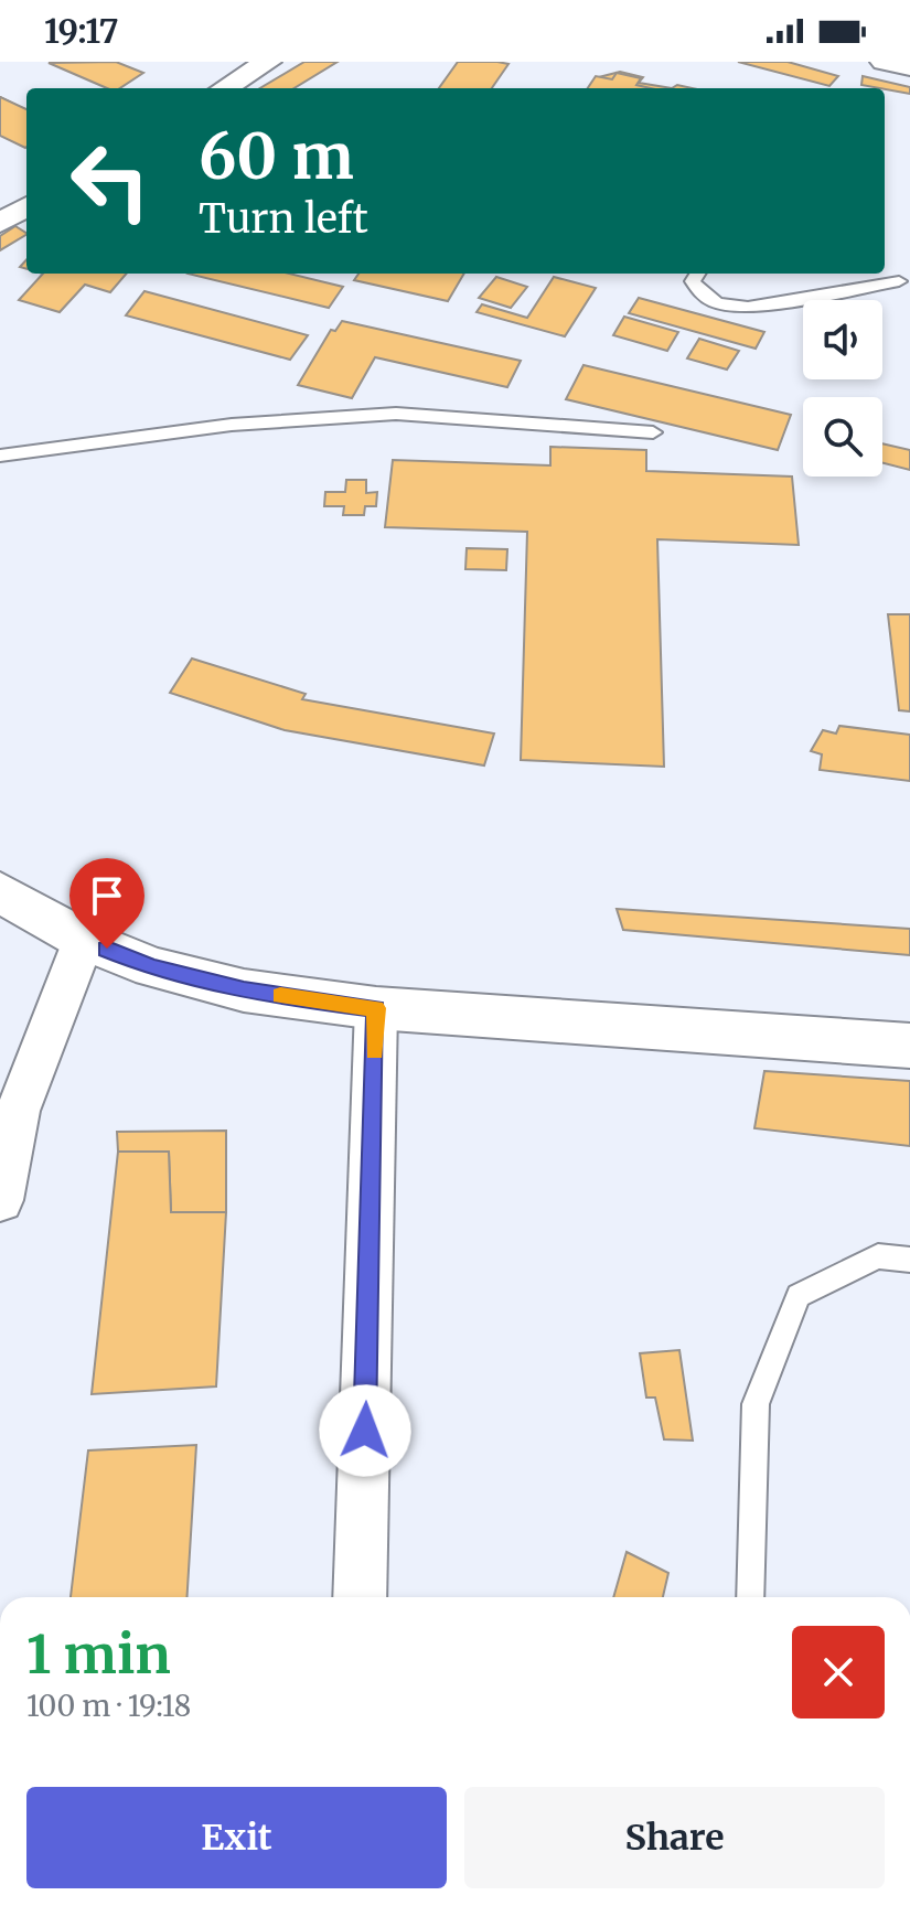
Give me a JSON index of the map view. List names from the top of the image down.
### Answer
{
  "page": {
    "status": "19:17",
    "turn": ["60 m", "Turn left"],
    "heading": ["1 min", "100 m · 19:18"],
    "buttons": ["Exit", "Share"]
  }
}
